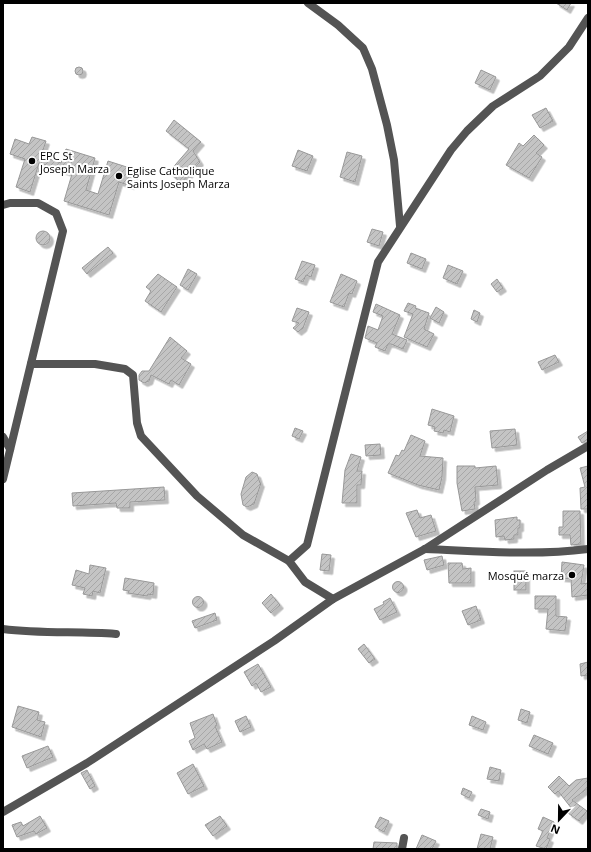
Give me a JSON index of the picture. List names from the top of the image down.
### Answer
{
  "places": ["EPC St Joseph Marza", "Eglise Catholique Saints Joseph Marza", "Mosqué marza"],
  "north": "bottom"
}
